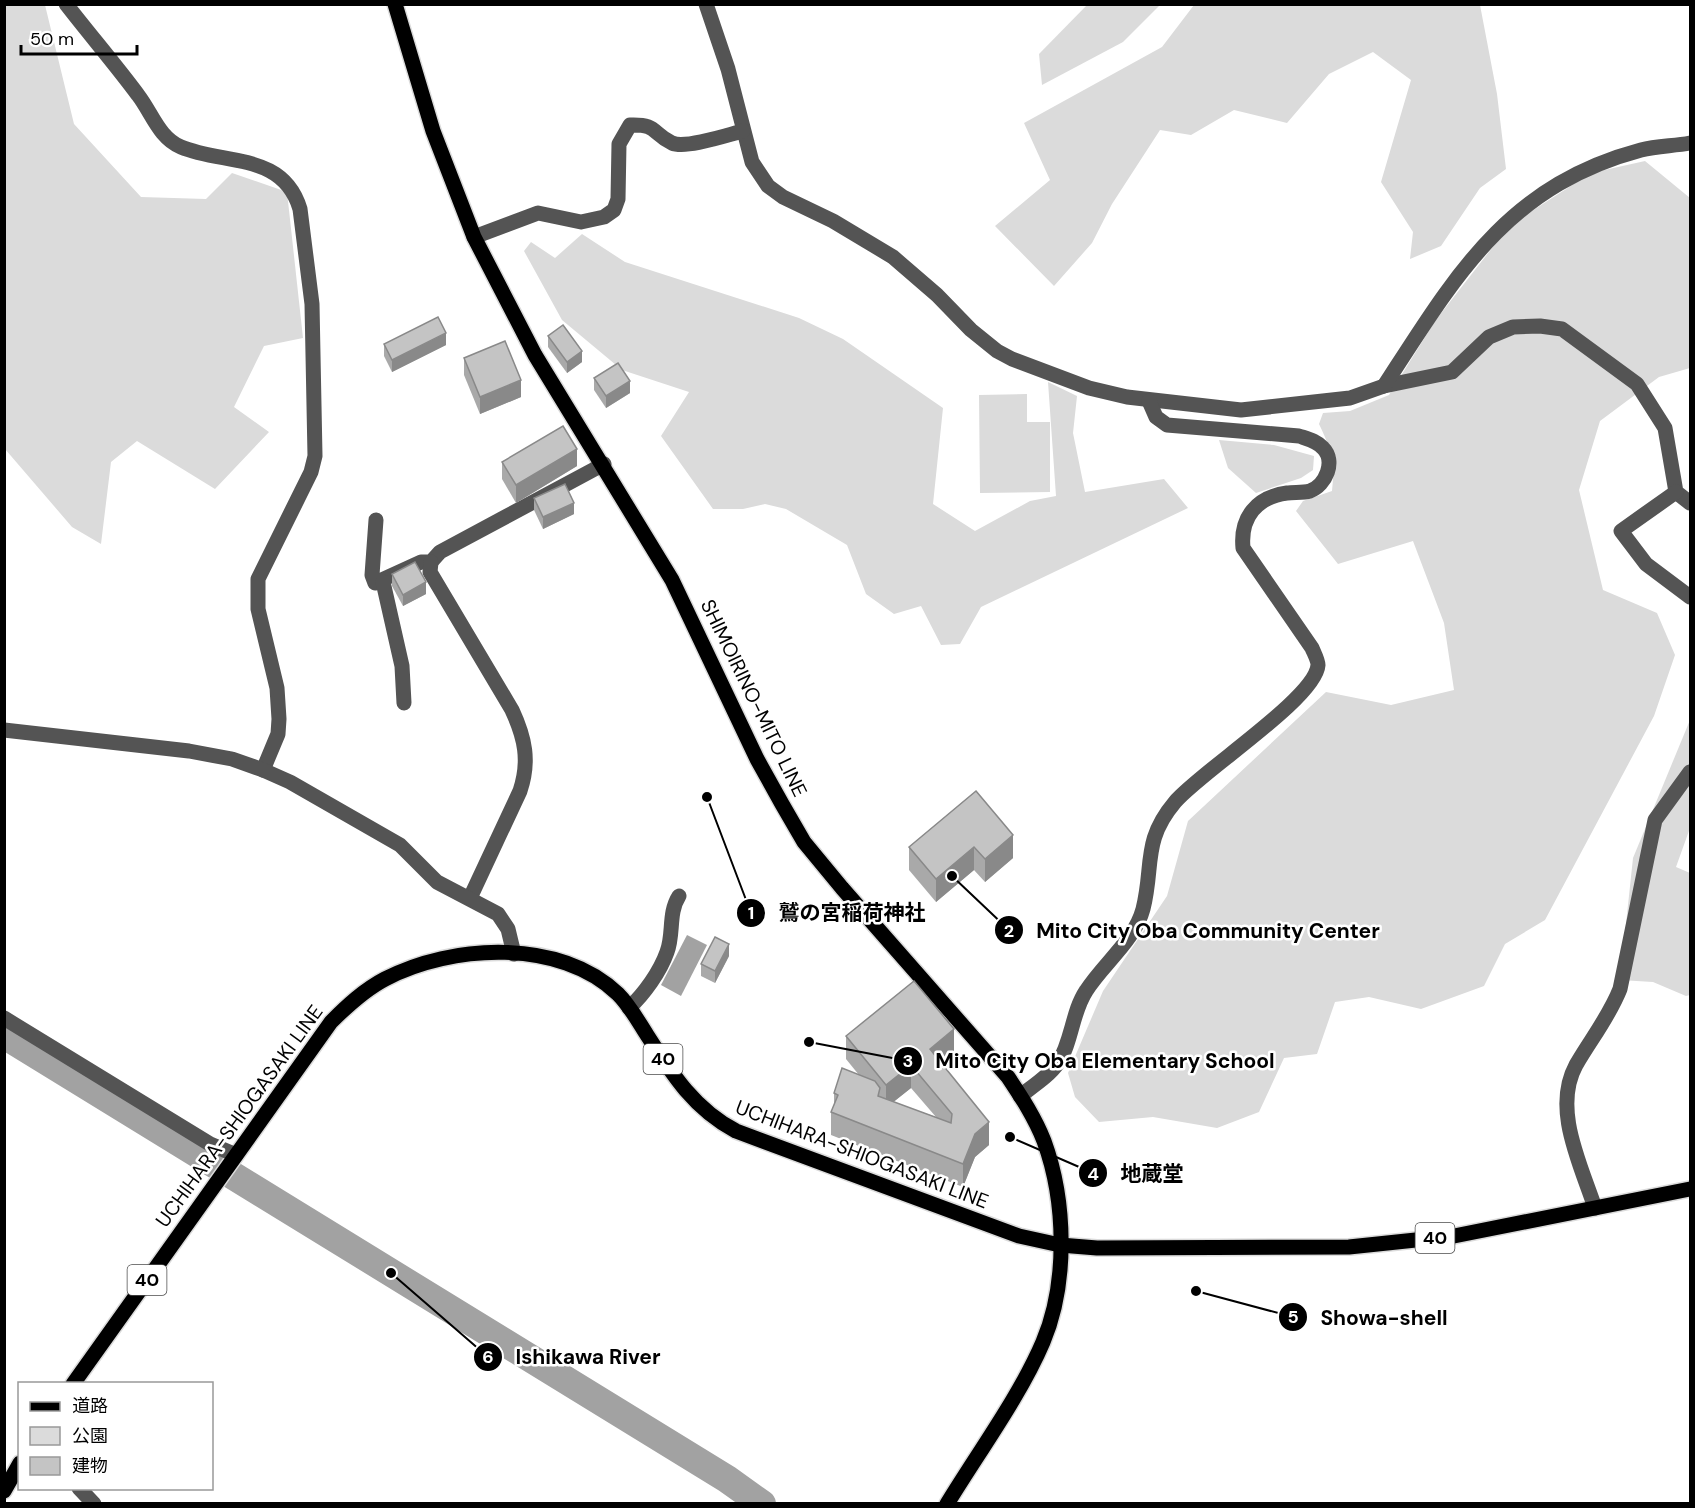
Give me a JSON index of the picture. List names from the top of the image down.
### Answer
{
  "streets": {
    "main road": ["SHIMOIRINO-MITO LINE", "40", "UCHIHARA-SHIOGASAKI LINE"]
  },
  "crossings": [
    ["SHIMOIRINO-MITO LINE", "UCHIHARA-SHIOGASAKI LINE"]
  ],
  "places": [
    "鷲の宮稲荷神社",
    "Mito City Oba Community Center",
    "Mito City Oba Elementary School",
    "地蔵堂",
    "Ishikawa River",
    "Showa-shell"
  ],
  "legend": ["道路", "公園", "建物"],
  "scale_bar": "50 m"
}
